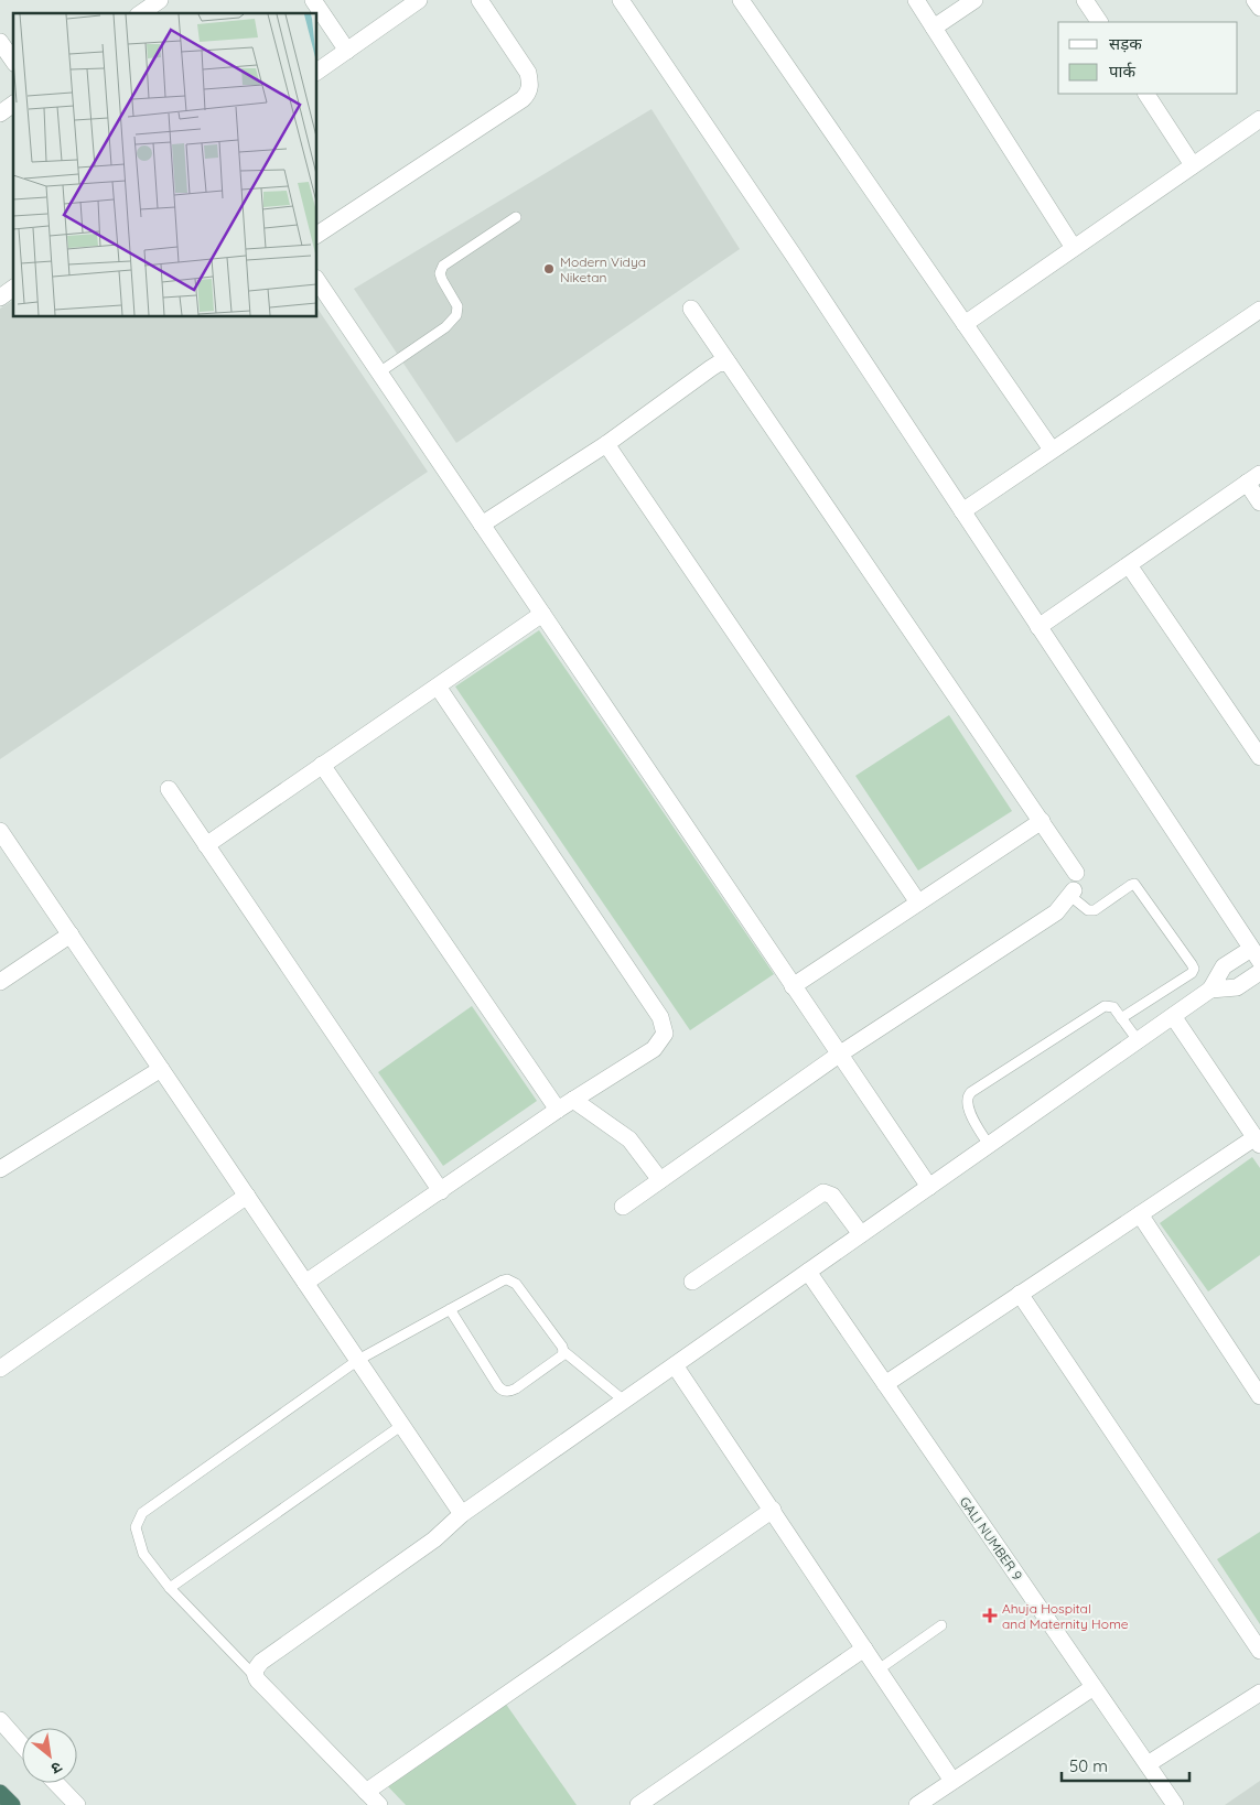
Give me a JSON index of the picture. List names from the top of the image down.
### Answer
{
  "streets": {
    "street": ["GALI NUMBER 9"]
  },
  "places": {
    "other": ["Modern Vidya Niketan"],
    "health": ["Ahuja Hospital and Maternity Home"]
  },
  "legend": ["सड़क", "पार्क"],
  "scale_bar": "50 m",
  "north": "bottom right"
}
